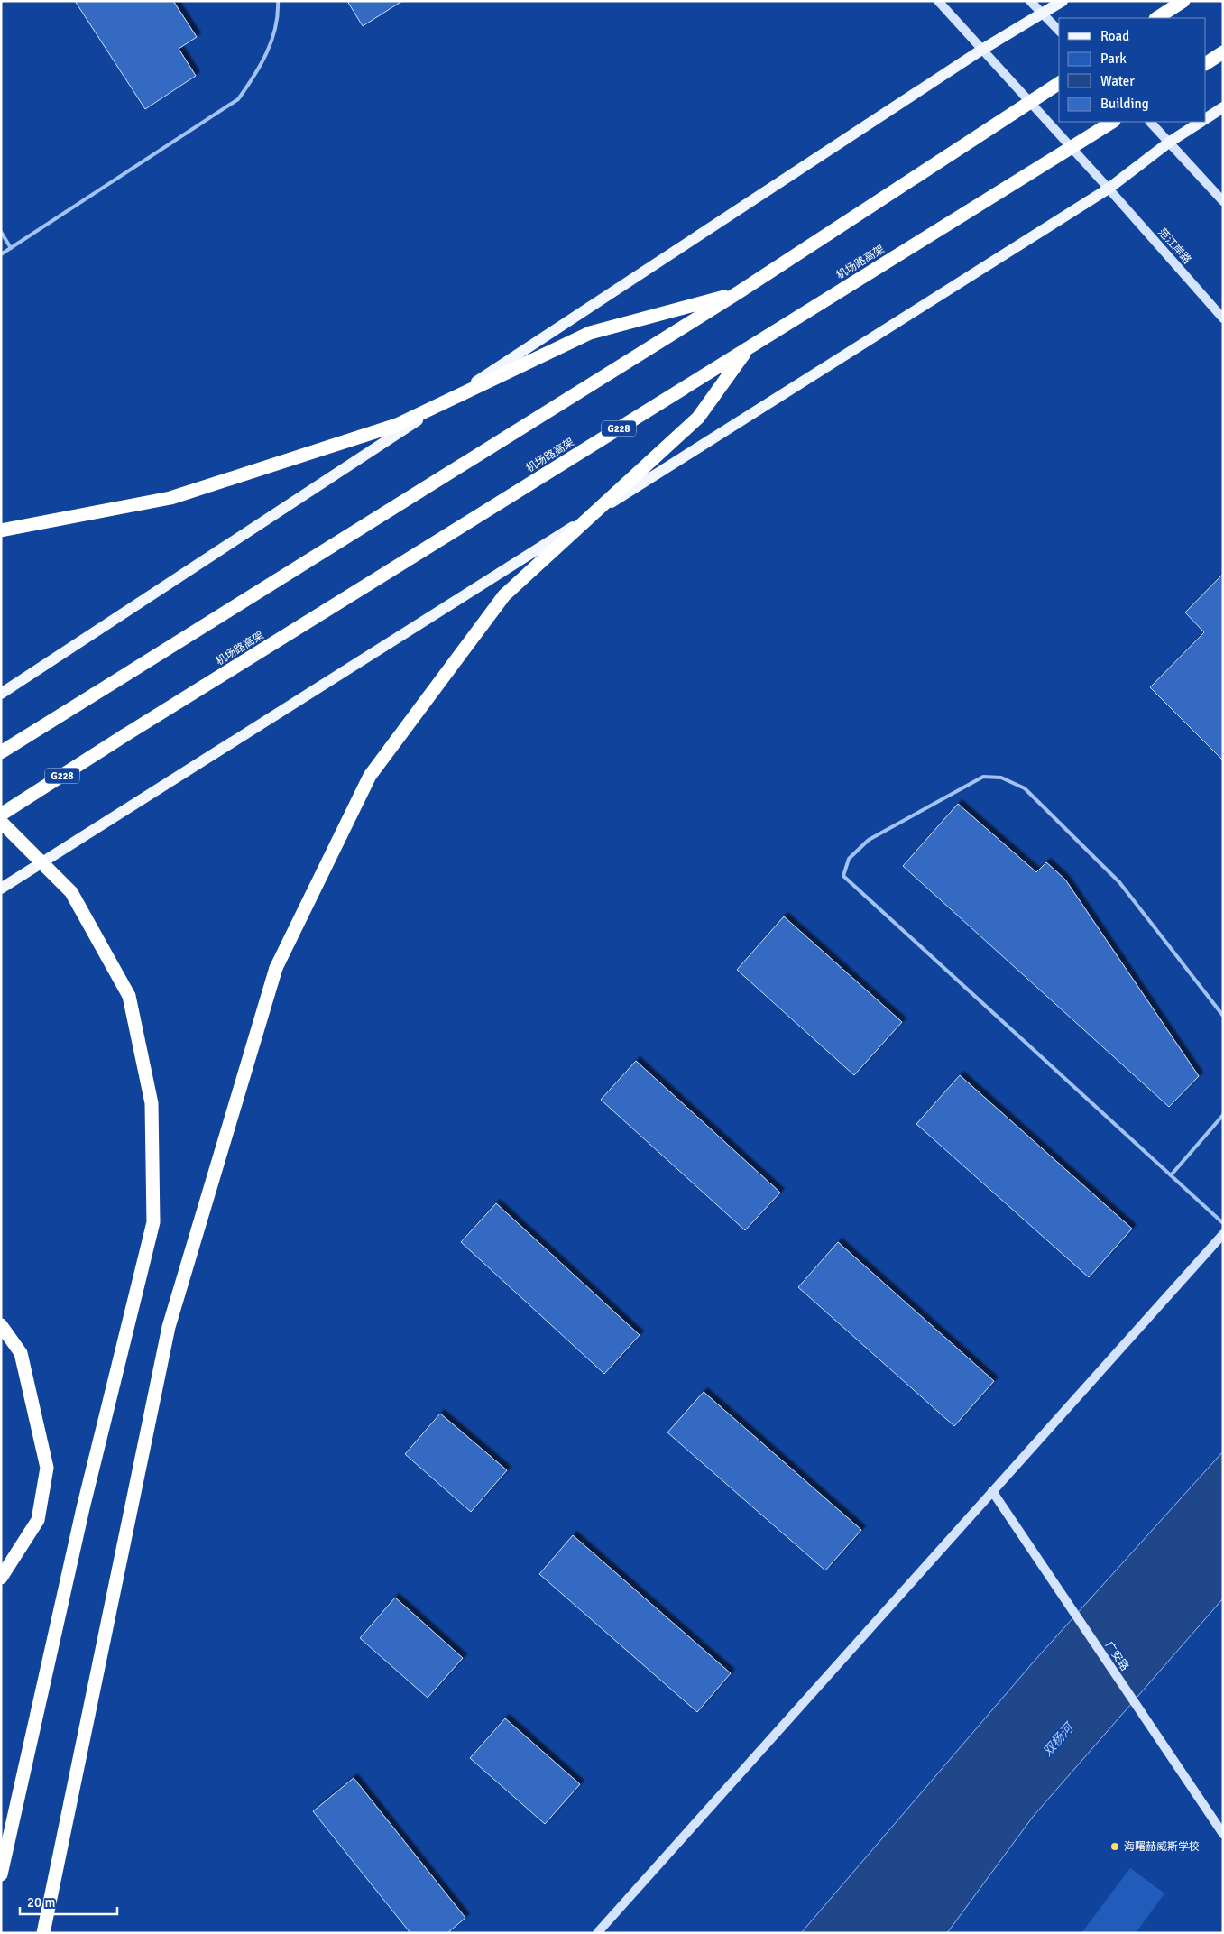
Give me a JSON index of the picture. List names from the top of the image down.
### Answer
{
  "streets": {
    "highway": ["机场路高架", "G228"],
    "street": ["范江岸路", "广安路"]
  },
  "water": ["双杨河"],
  "places": ["海曙赫威斯学校"],
  "legend": [
    "Road",
    "Park",
    "Water",
    "Building"
  ],
  "scale_bar": "20 m"
}
